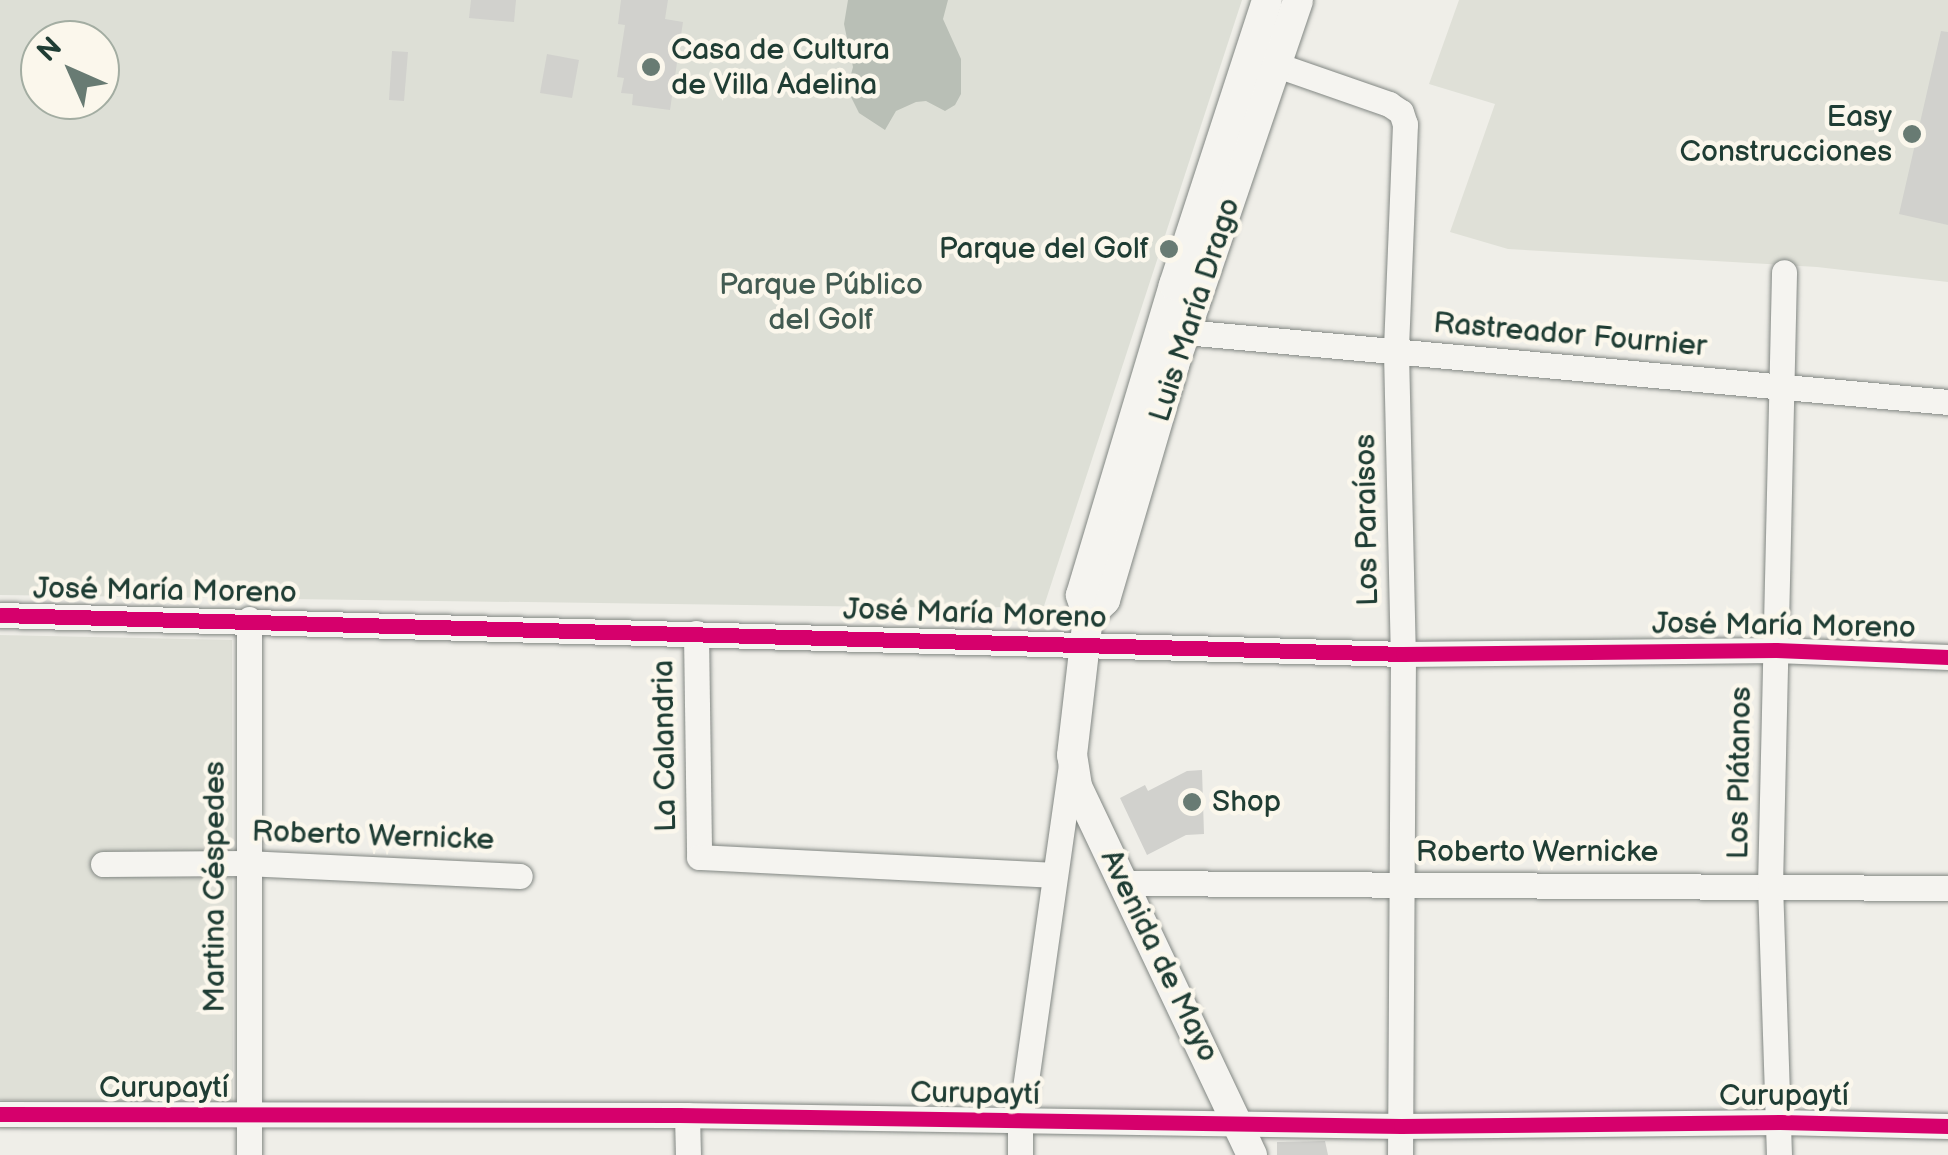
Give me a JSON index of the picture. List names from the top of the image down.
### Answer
{
  "streets": {
    "main road": ["Luis María Drago", "Avenida de Mayo"],
    "street": [
      "Rastreador Fournier",
      "Los Paraísos",
      "José María Moreno",
      "La Calandria",
      "Los Plátanos",
      "Roberto Wernicke",
      "Martina Céspedes",
      "Curupaytí"
    ]
  },
  "crossings": [
    ["Luis María Drago", "Rastreador Fournier"],
    ["Luis María Drago", "Los Paraísos"],
    ["Luis María Drago", "José María Moreno"],
    ["Luis María Drago", "La Calandria"],
    ["Luis María Drago", "Avenida de Mayo"],
    ["Luis María Drago", "Curupaytí"],
    ["Rastreador Fournier", "Los Paraísos"],
    ["Rastreador Fournier", "Los Plátanos"],
    ["Los Paraísos", "José María Moreno"],
    ["Los Paraísos", "Roberto Wernicke"],
    ["Los Paraísos", "Curupaytí"],
    ["José María Moreno", "La Calandria"],
    ["José María Moreno", "Los Plátanos"],
    ["José María Moreno", "Martina Céspedes"],
    ["Los Plátanos", "Roberto Wernicke"],
    ["Los Plátanos", "Curupaytí"],
    ["Roberto Wernicke", "Martina Céspedes"],
    ["Roberto Wernicke", "Avenida de Mayo"],
    ["Martina Céspedes", "Curupaytí"],
    ["Avenida de Mayo", "Curupaytí"]
  ],
  "parks": ["Parque Público del Golf"],
  "places": [
    "Casa de Cultura de Villa Adelina",
    "Easy Construcciones",
    "Parque del Golf",
    "Shop"
  ],
  "north": "top left"
}
